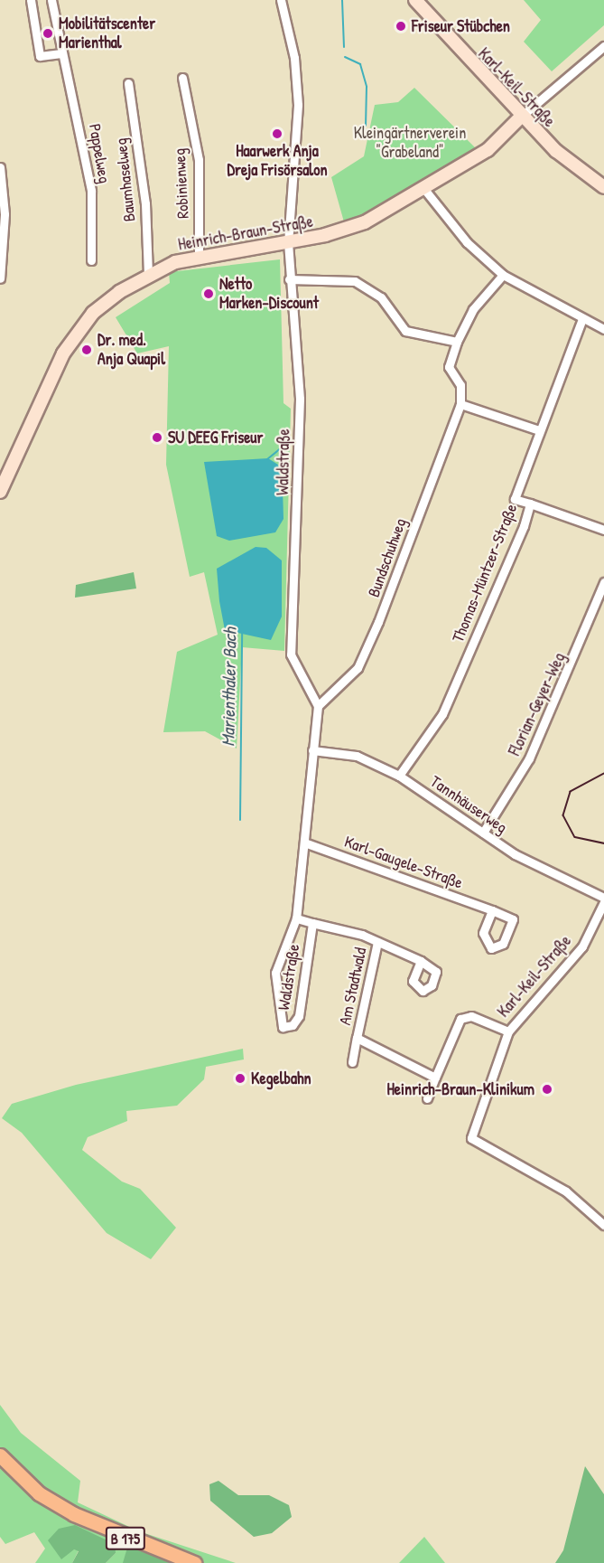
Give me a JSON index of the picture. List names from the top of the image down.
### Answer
{
  "streets": {
    "main road": ["B 175"],
    "street": [
      "Karl-Keil-Straße",
      "Pappelweg",
      "Baumhaselweg",
      "Robinienweg",
      "Heinrich-Braun-Straße",
      "Waldstraße",
      "Bundschuhweg",
      "Thomas-Müntzer-Straße",
      "Florian-Geyer-Weg",
      "Tannhäuserweg",
      "Karl-Gaugele-Straße",
      "Am Stadtwald"
    ]
  },
  "crossings": [
    ["Karl-Keil-Straße", "Heinrich-Braun-Straße"],
    ["Baumhaselweg", "Heinrich-Braun-Straße"],
    ["Robinienweg", "Heinrich-Braun-Straße"],
    ["Heinrich-Braun-Straße", "Waldstraße"],
    ["Waldstraße", "Bundschuhweg"],
    ["Waldstraße", "Tannhäuserweg"],
    ["Waldstraße", "Karl-Gaugele-Straße"],
    ["Waldstraße", "Am Stadtwald"],
    ["Thomas-Müntzer-Straße", "Tannhäuserweg"],
    ["Florian-Geyer-Weg", "Tannhäuserweg"]
  ],
  "water": ["Marienthaler Bach"],
  "parks": ["Kleingärtnerverein \"Grabeland\""],
  "places": [
    "Friseur Stübchen",
    "Mobilitätscenter Marienthal",
    "Haarwerk Anja Dreja Frisörsalon",
    "Netto Marken-Discount",
    "Dr. med. Anja Quapil",
    "SU DEEG Friseur",
    "Kegelbahn",
    "Heinrich-Braun-Klinikum"
  ]
}
